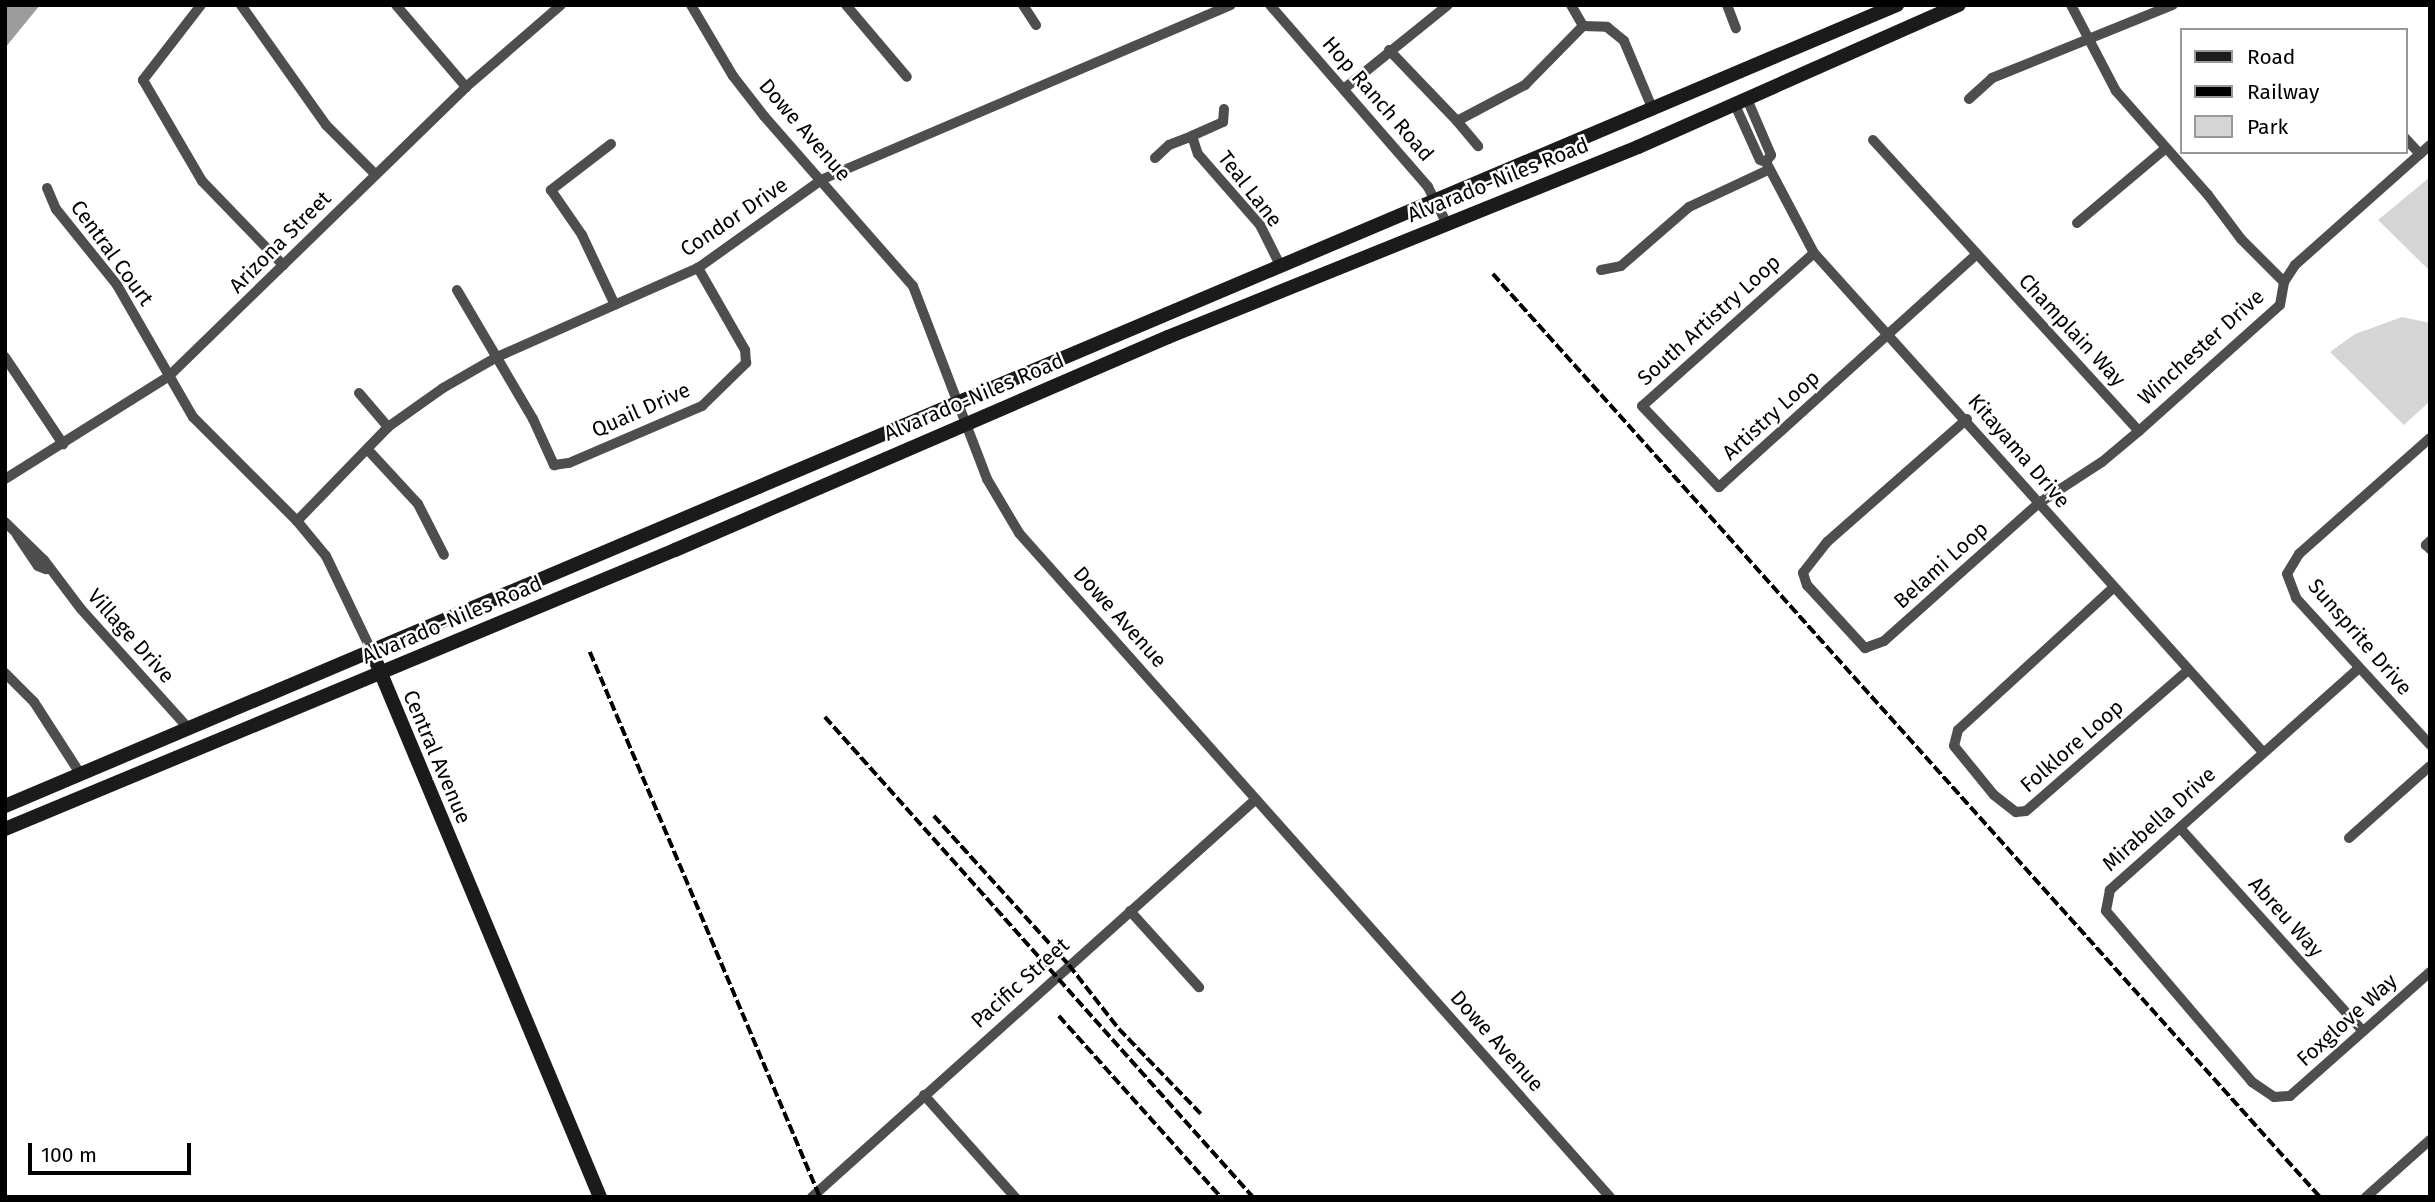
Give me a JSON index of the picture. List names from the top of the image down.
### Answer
{
  "streets": {
    "main road": ["Alvarado-Niles Road", "Central Avenue"],
    "street": [
      "Hop Ranch Road",
      "Dowe Avenue",
      "Teal Lane",
      "Condor Drive",
      "Arizona Street",
      "Central Court",
      "South Artistry Loop",
      "Champlain Way",
      "Winchester Drive",
      "Quail Drive",
      "Artistry Loop",
      "Kitayama Drive",
      "Belami Loop",
      "Village Drive",
      "Sunsprite Drive",
      "Folklore Loop",
      "Mirabella Drive",
      "Abreu Way",
      "Pacific Street",
      "Foxglove Way"
    ]
  },
  "crossings": [
    ["Hop Ranch Road", "Alvarado-Niles Road"],
    ["Dowe Avenue", "Alvarado-Niles Road"],
    ["Dowe Avenue", "Condor Drive"],
    ["Dowe Avenue", "Pacific Street"],
    ["Alvarado-Niles Road", "Teal Lane"],
    ["Alvarado-Niles Road", "Kitayama Drive"],
    ["Alvarado-Niles Road", "Village Drive"],
    ["Alvarado-Niles Road", "Central Avenue"],
    ["Condor Drive", "Quail Drive"],
    ["Condor Drive", "Central Avenue"],
    ["Arizona Street", "Central Court"],
    ["Arizona Street", "Central Avenue"],
    ["Central Court", "Central Avenue"],
    ["South Artistry Loop", "Artistry Loop"],
    ["South Artistry Loop", "Kitayama Drive"],
    ["Champlain Way", "Winchester Drive"],
    ["Winchester Drive", "Kitayama Drive"],
    ["Winchester Drive", "Belami Loop"],
    ["Artistry Loop", "Kitayama Drive"],
    ["Kitayama Drive", "Belami Loop"],
    ["Kitayama Drive", "Folklore Loop"],
    ["Kitayama Drive", "Mirabella Drive"],
    ["Sunsprite Drive", "Mirabella Drive"],
    ["Mirabella Drive", "Abreu Way"],
    ["Mirabella Drive", "Foxglove Way"],
    ["Abreu Way", "Foxglove Way"]
  ],
  "legend": ["Road", "Railway", "Park"],
  "scale_bar": "100 m"
}
